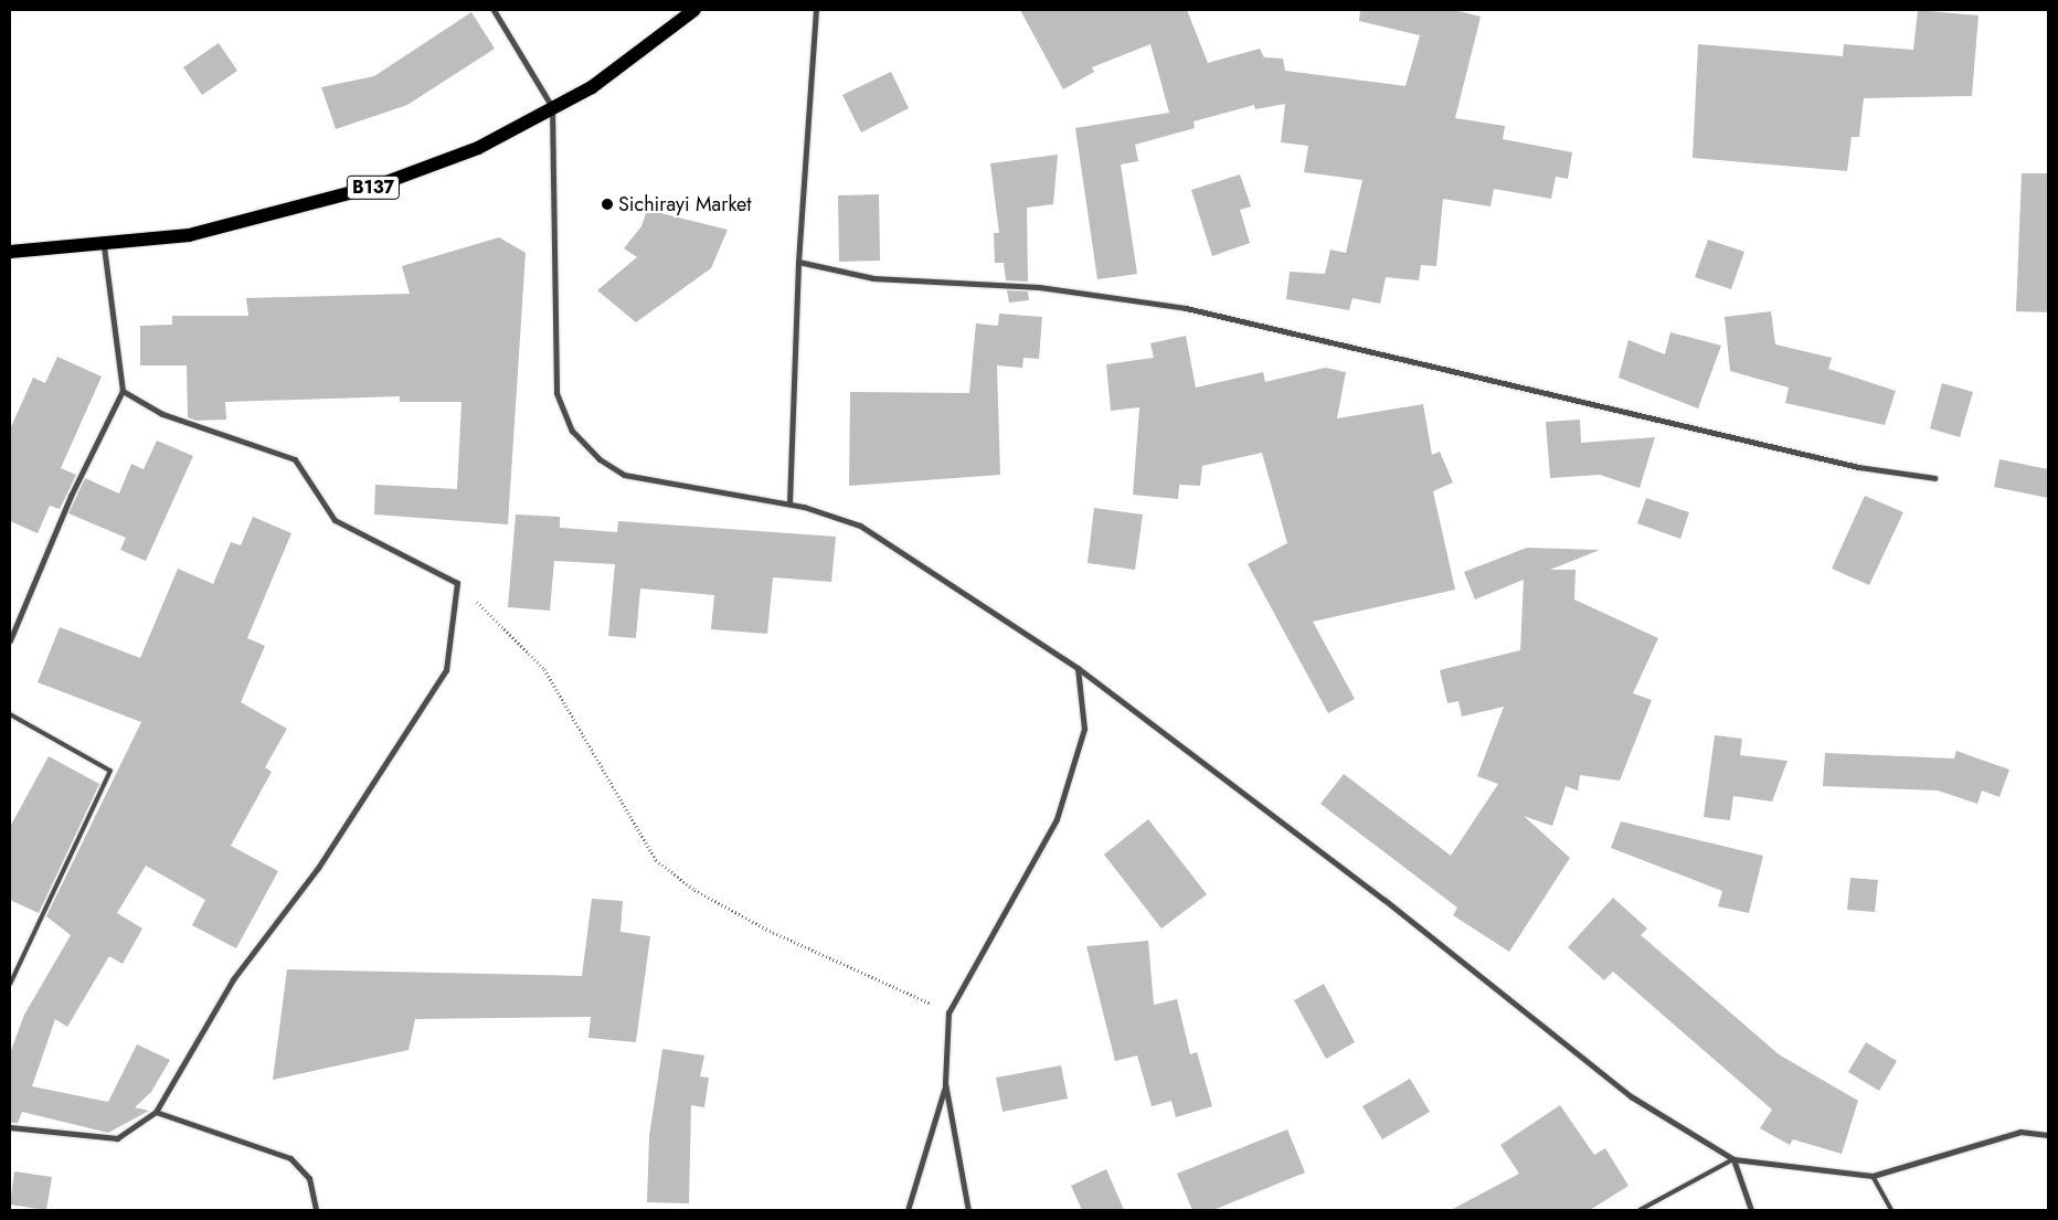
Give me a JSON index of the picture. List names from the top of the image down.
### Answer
{
  "streets": {
    "main road": ["B137"]
  },
  "places": ["Sichirayi Market"]
}
